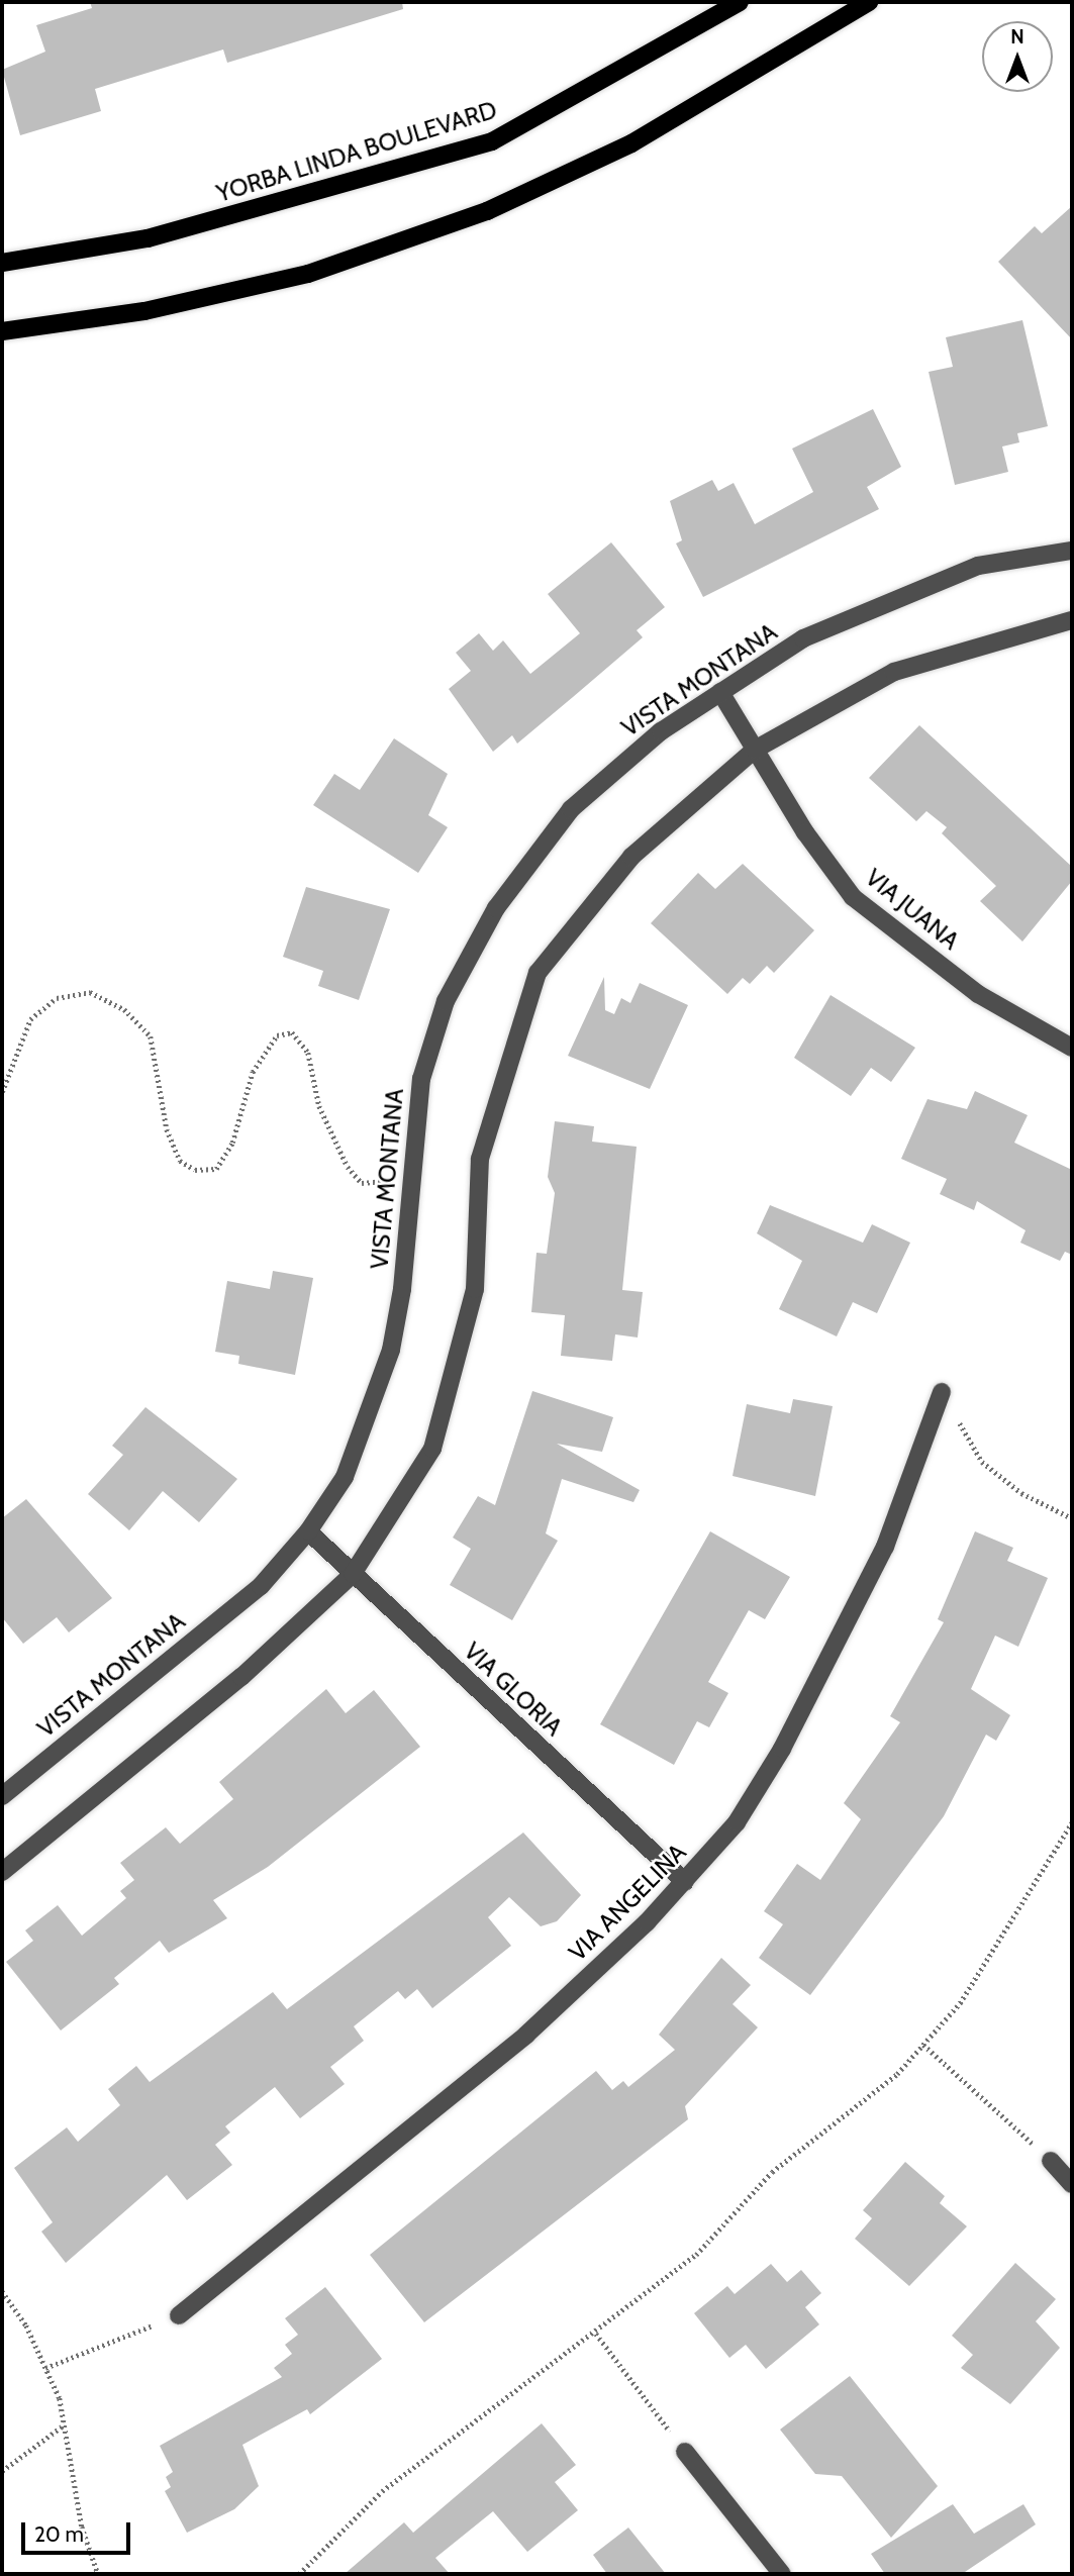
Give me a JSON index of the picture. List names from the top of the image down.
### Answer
{
  "streets": {
    "main road": ["YORBA LINDA BOULEVARD"],
    "street": [
      "VISTA MONTANA",
      "VIA JUANA",
      "VIA GLORIA",
      "VIA ANGELINA"
    ]
  },
  "crossings": [
    ["VISTA MONTANA", "VIA JUANA"],
    ["VISTA MONTANA", "VIA GLORIA"],
    ["VIA GLORIA", "VIA ANGELINA"]
  ],
  "scale_bar": "20 m",
  "north": "top"
}
